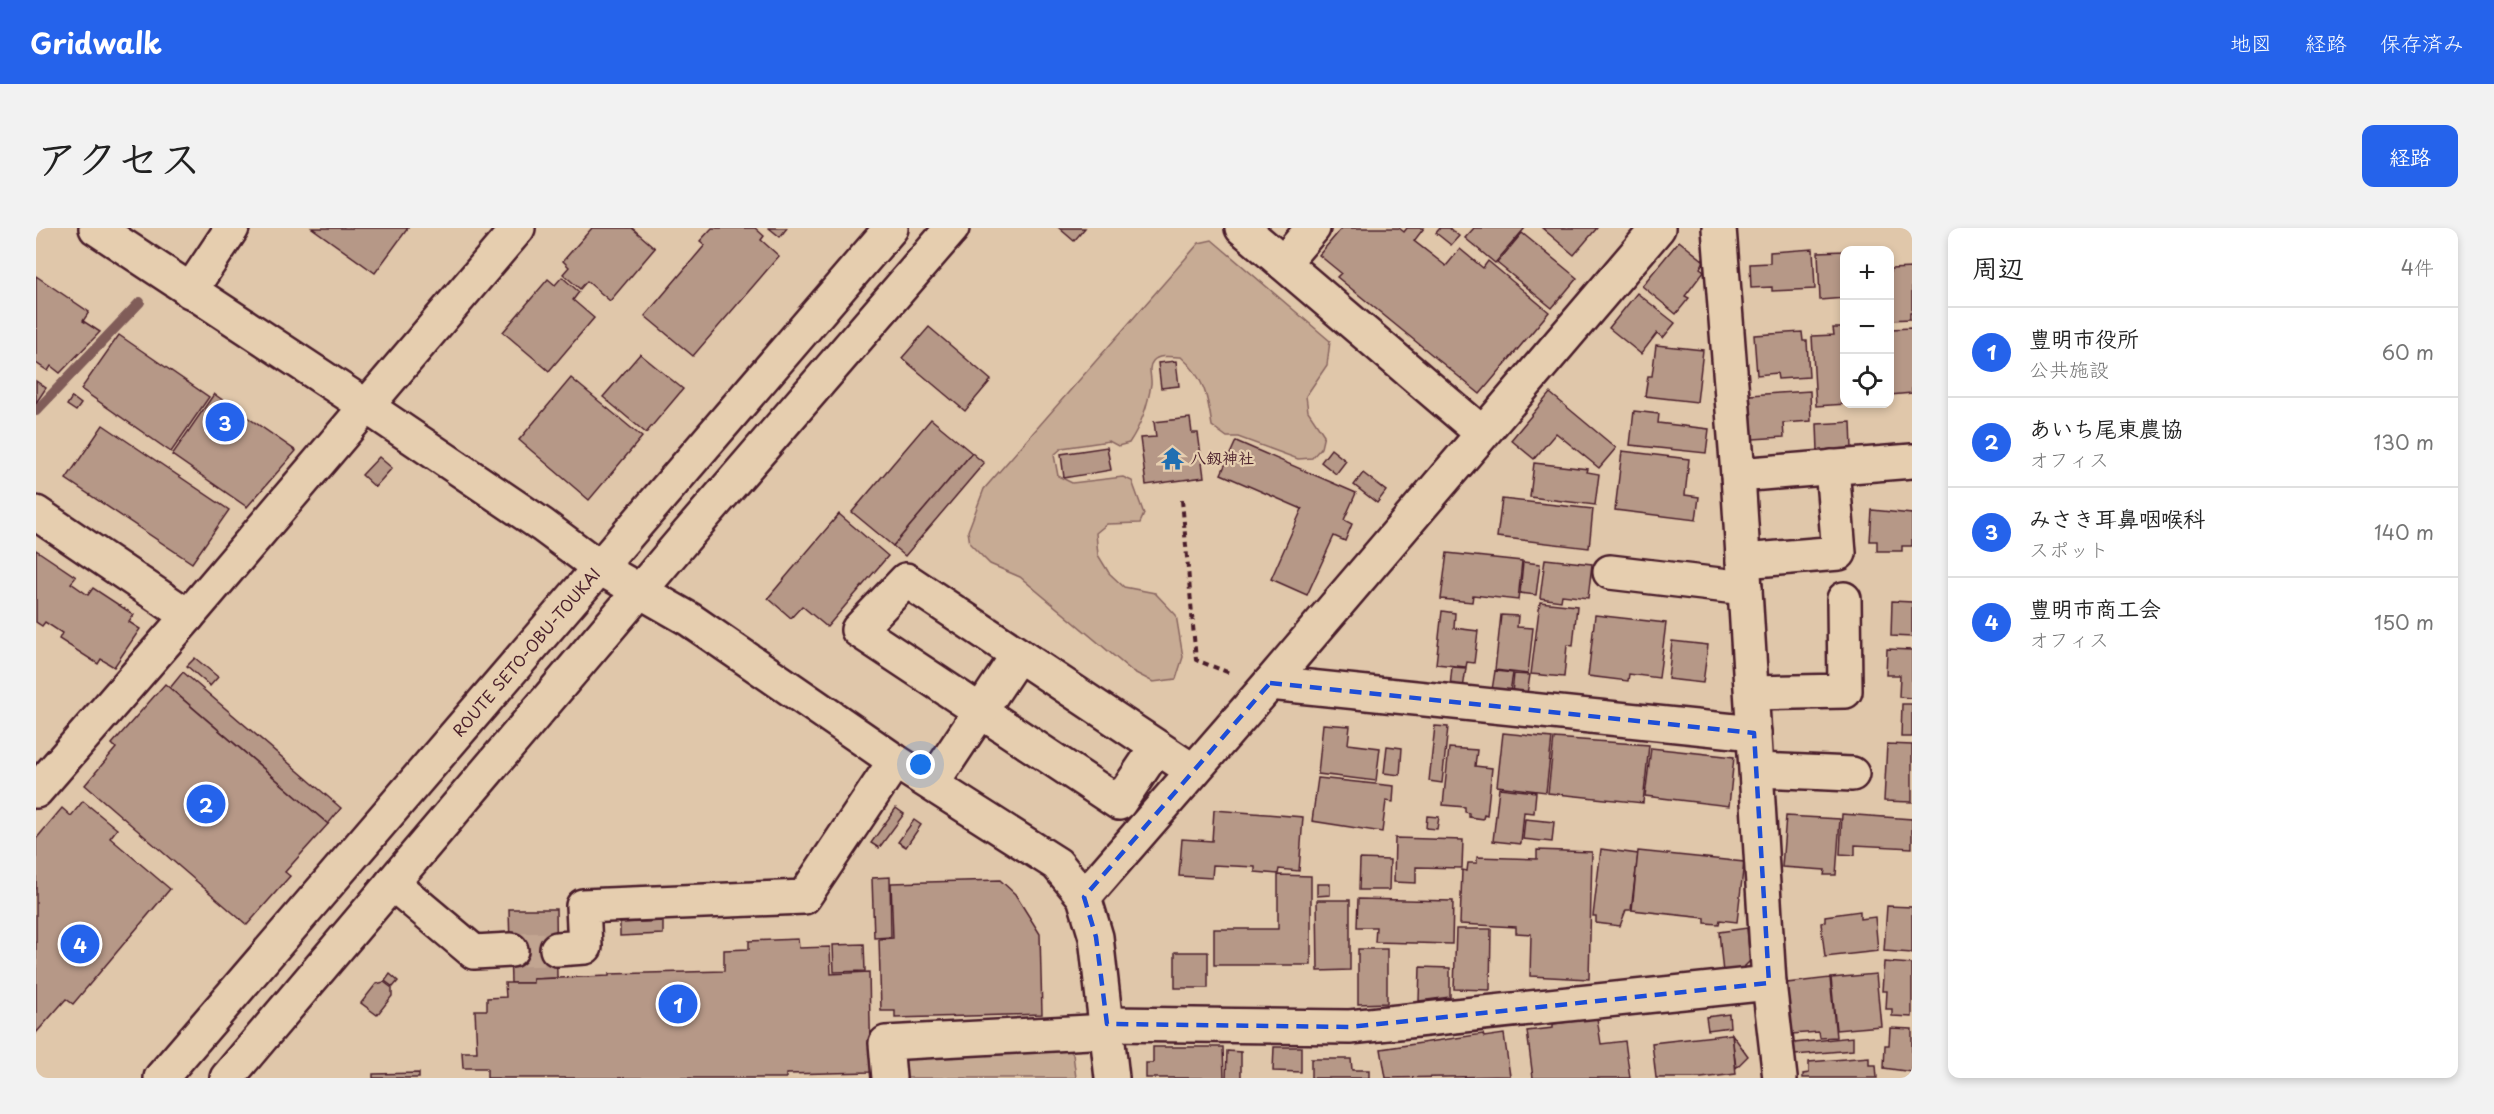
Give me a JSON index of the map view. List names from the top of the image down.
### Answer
{
  "streets": {
    "street": ["ROUTE SETO-OBU-TOUKAI"]
  },
  "places": {
    "temple": ["八釼神社"]
  },
  "page": {
    "header": "Gridwalk",
    "nav": ["地図", "経路", "保存済み"],
    "title": "アクセス",
    "buttons": "経路",
    "heading": ["周辺", "4件"],
    "map_buttons": ["+", "−"],
    "list": [
      {
        "mark": "1",
        "name": "豊明市役所",
        "note": "公共施設",
        "value": "60 m"
      },
      {
        "mark": "2",
        "name": "あいち尾東農協",
        "note": "オフィス",
        "value": "130 m"
      },
      {
        "mark": "3",
        "name": "みさき耳鼻咽喉科",
        "note": "スポット",
        "value": "140 m"
      },
      {
        "mark": "4",
        "name": "豊明市商工会",
        "note": "オフィス",
        "value": "150 m"
      }
    ],
    "pins": [
      "3",
      "2",
      "4",
      "1"
    ]
  }
}
